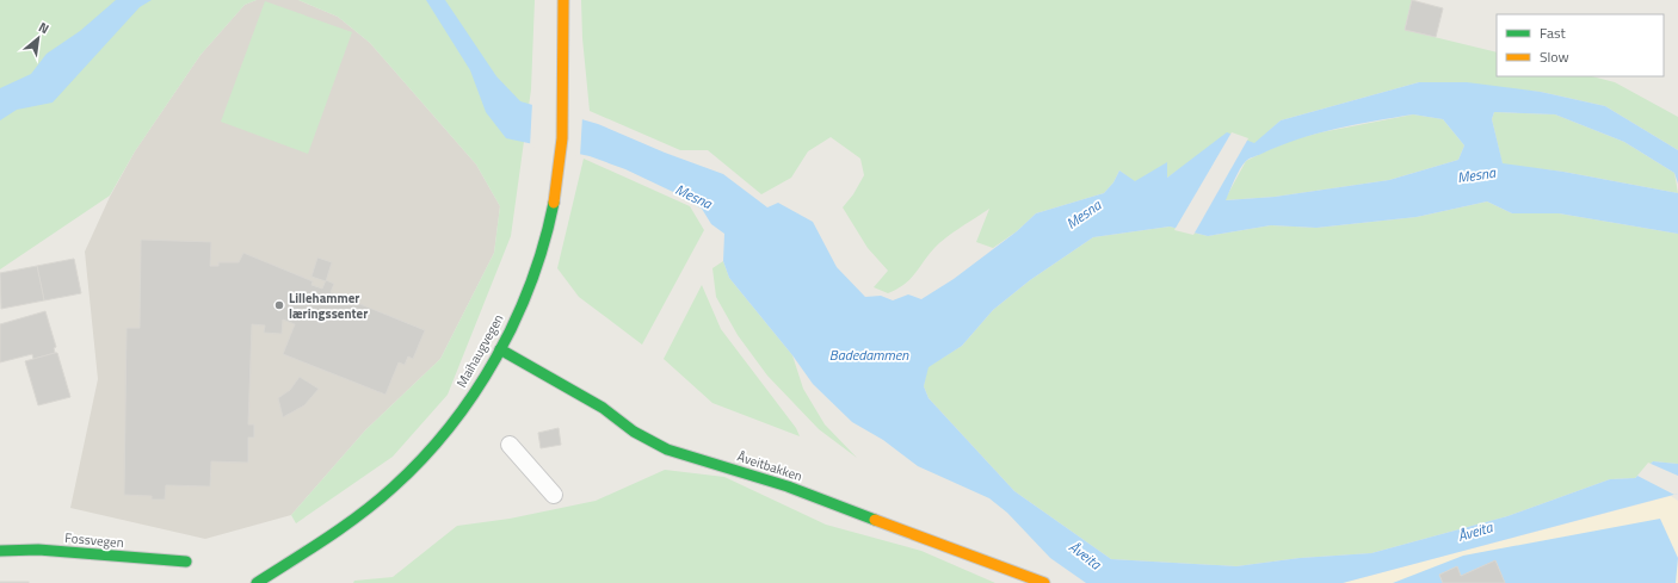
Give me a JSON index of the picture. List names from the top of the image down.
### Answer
{
  "streets": {
    "street": ["Maihaugvegen", "Åveitbakken", "Fossvegen"]
  },
  "crossings": [
    ["Maihaugvegen", "Åveitbakken"]
  ],
  "water": ["Mesna", "Badedammen", "Åveita"],
  "places": ["Lillehammer læringssenter"],
  "legend": ["Fast", "Slow"],
  "north": "top right"
}
